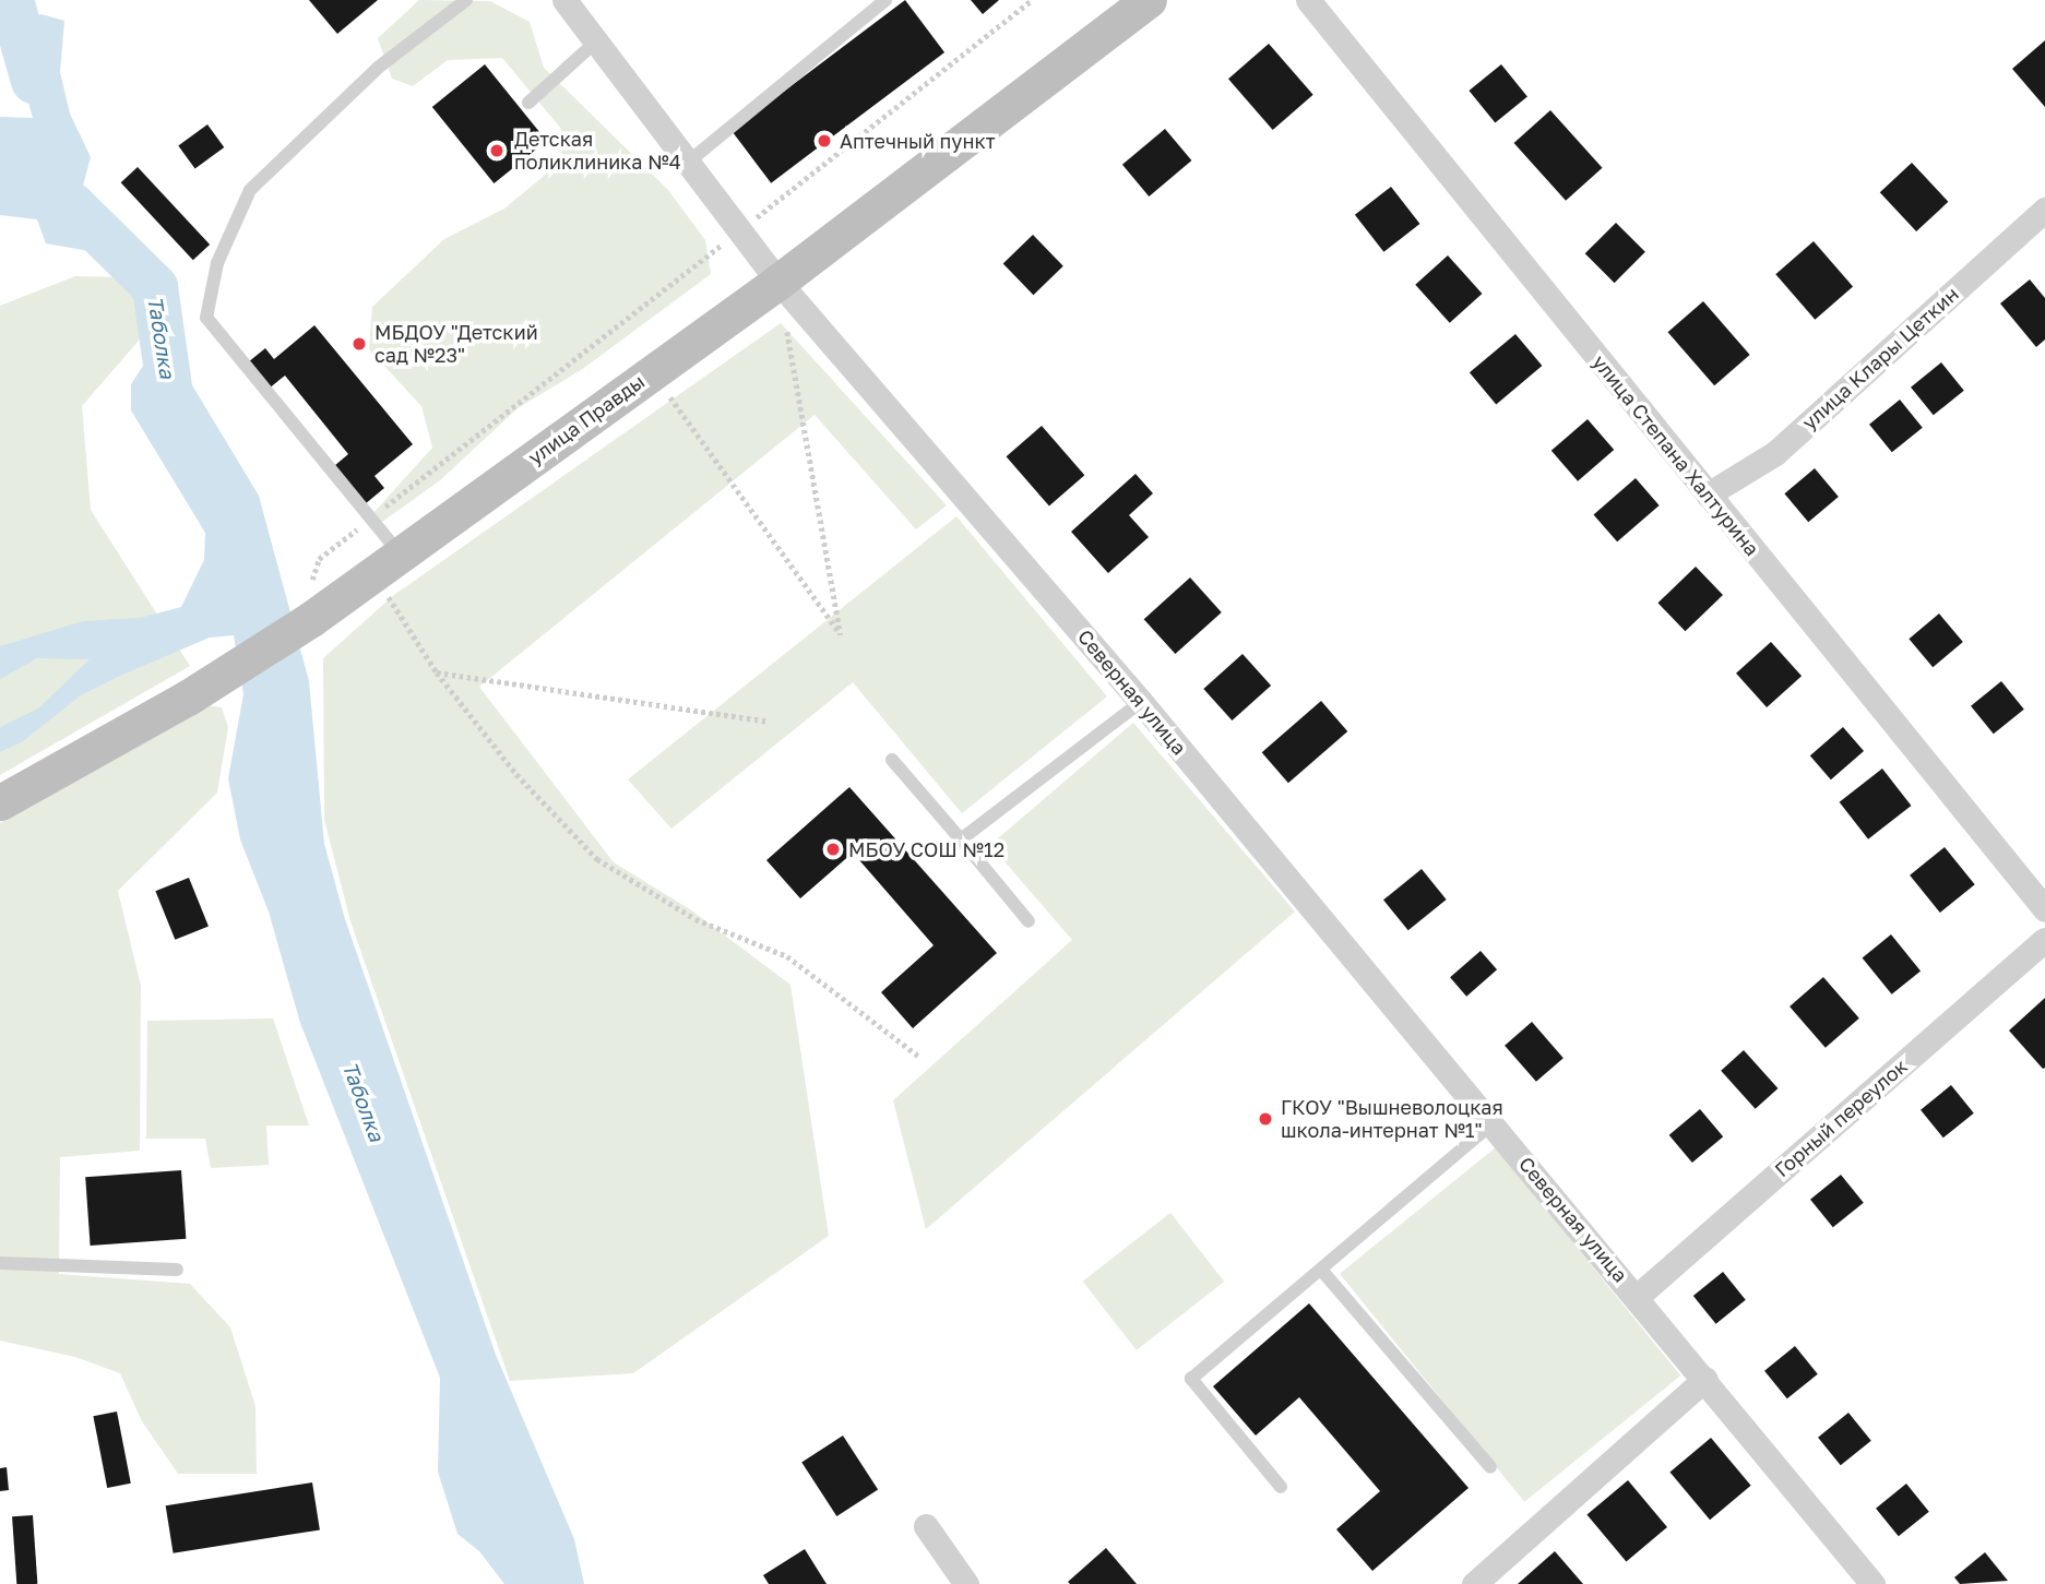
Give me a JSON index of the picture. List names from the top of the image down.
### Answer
{
  "streets": {
    "street": [
      "улица Клары Цеткин",
      "улица Правды",
      "улица Степана Халтурина",
      "Северная улица",
      "Горный переулок"
    ]
  },
  "crossings": [
    ["улица Клары Цеткин", "улица Степана Халтурина"],
    ["улица Правды", "Северная улица"],
    ["Северная улица", "Горный переулок"]
  ],
  "water": ["Таболка"],
  "places": [
    "Аптечный пункт",
    "Детская поликлиника №4",
    "МБДОУ \"Детский сад №23\"",
    "МБОУ СОШ №12",
    "ГКОУ \"Вышневолоцкая школа-интернат №1\""
  ]
}
